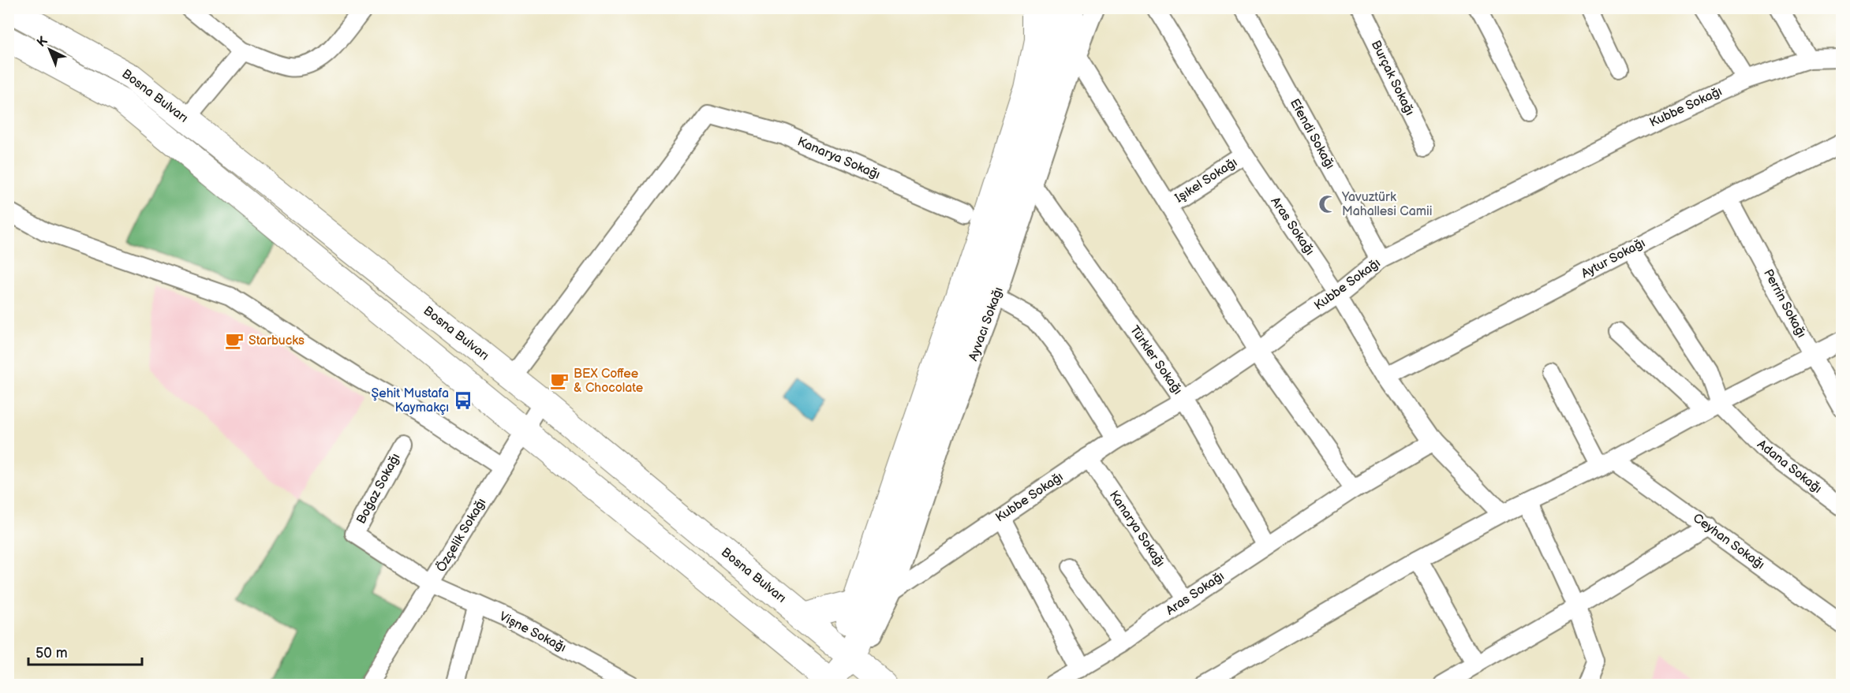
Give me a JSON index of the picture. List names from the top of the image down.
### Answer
{
  "streets": {
    "main road": ["Bosna Bulvarı"],
    "street": [
      "Burçak Sokağı",
      "Kubbe Sokağı",
      "Efendi Sokağı",
      "Kanarya Sokağı",
      "Işıkel Sokağı",
      "Aras Sokağı",
      "Aytur Sokağı",
      "Perrin Sokağı",
      "Ayvacı Sokağı",
      "Türkler Sokağı",
      "Adana Sokağı",
      "Boğaz Sokağı",
      "Özçelik Sokağı",
      "Ceyhan Sokağı",
      "Vişne Sokağı"
    ]
  },
  "crossings": [
    ["Bosna Bulvarı", "Kanarya Sokağı"],
    ["Bosna Bulvarı", "Özçelik Sokağı"],
    ["Kubbe Sokağı", "Efendi Sokağı"],
    ["Kubbe Sokağı", "Kanarya Sokağı"],
    ["Kubbe Sokağı", "Aras Sokağı"],
    ["Kubbe Sokağı", "Ayvacı Sokağı"],
    ["Kubbe Sokağı", "Türkler Sokağı"],
    ["Kanarya Sokağı", "Aras Sokağı"],
    ["Işıkel Sokağı", "Aras Sokağı"],
    ["Aras Sokağı", "Aytur Sokağı"],
    ["Aras Sokağı", "Türkler Sokağı"],
    ["Aytur Sokağı", "Perrin Sokağı"],
    ["Ayvacı Sokağı", "Türkler Sokağı"],
    ["Boğaz Sokağı", "Özçelik Sokağı"],
    ["Özçelik Sokağı", "Vişne Sokağı"]
  ],
  "places": {
    "mosque": ["Yavuztürk Mahallesi Camii"],
    "cafe": ["Starbucks", "BEX Coffee & Chocolate"],
    "bus stop": ["Şehit Mustafa Kaymakçı"]
  },
  "scale_bar": "50 m",
  "north": "top left"
}
